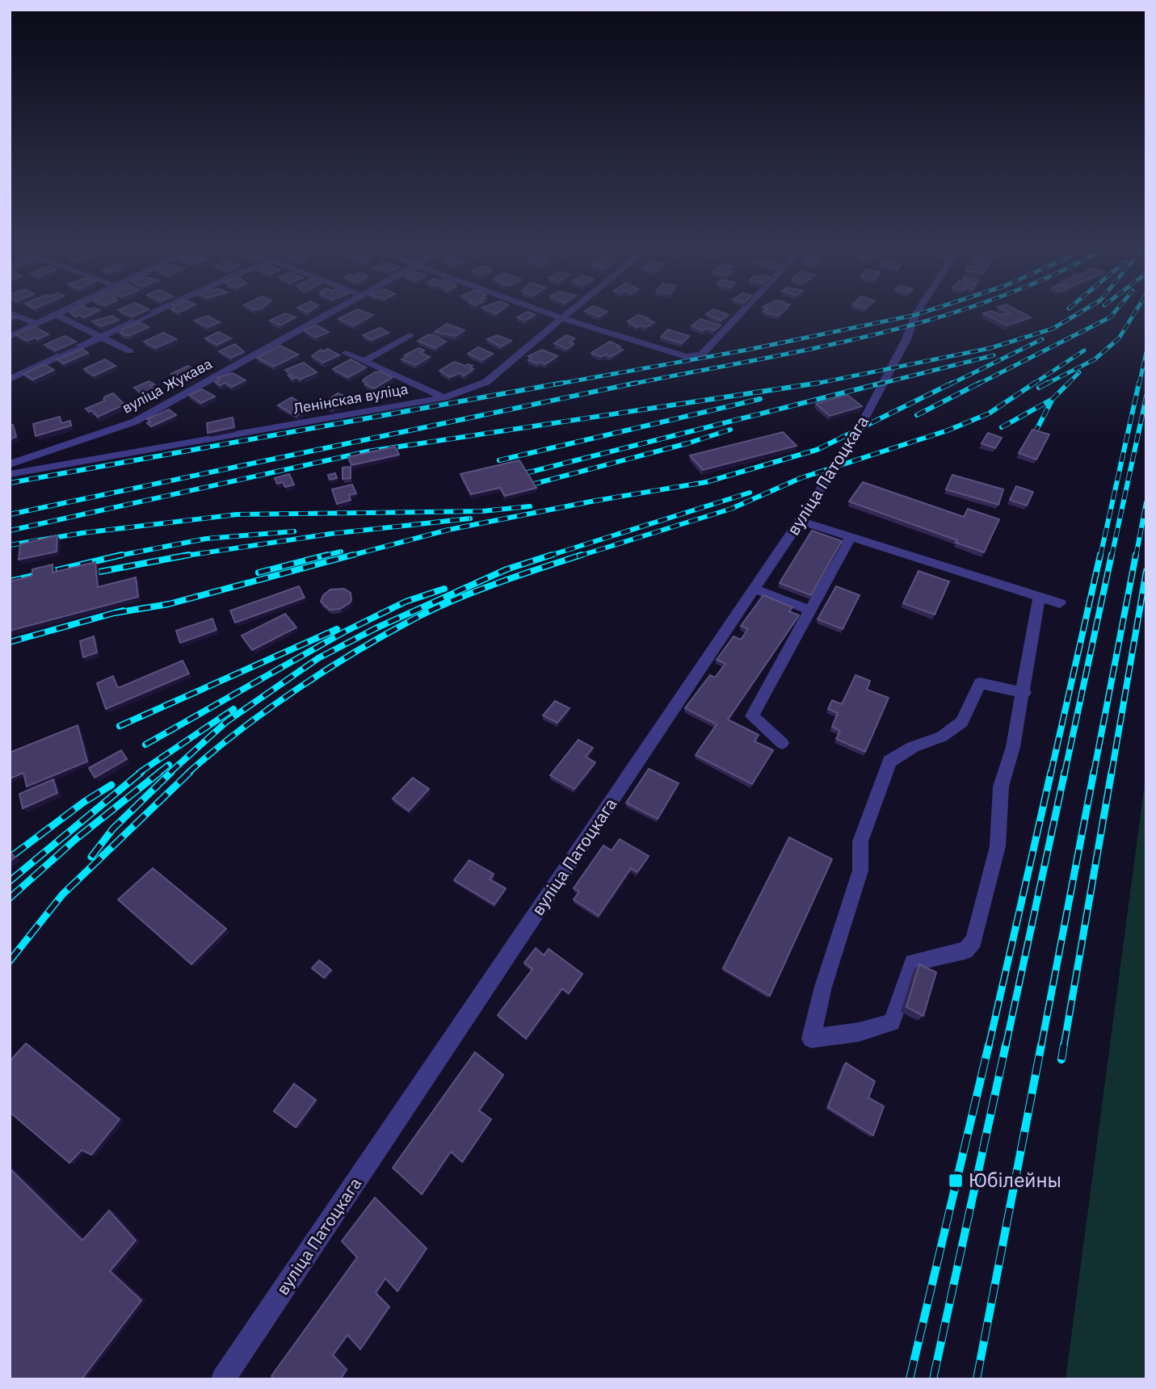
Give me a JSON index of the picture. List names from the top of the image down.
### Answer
{
  "streets": {
    "street": ["вуліца Жукава", "Ленінская вуліца", "вуліца Патоцкага"]
  },
  "places": {
    "transit": ["Юбілейны"]
  }
}
